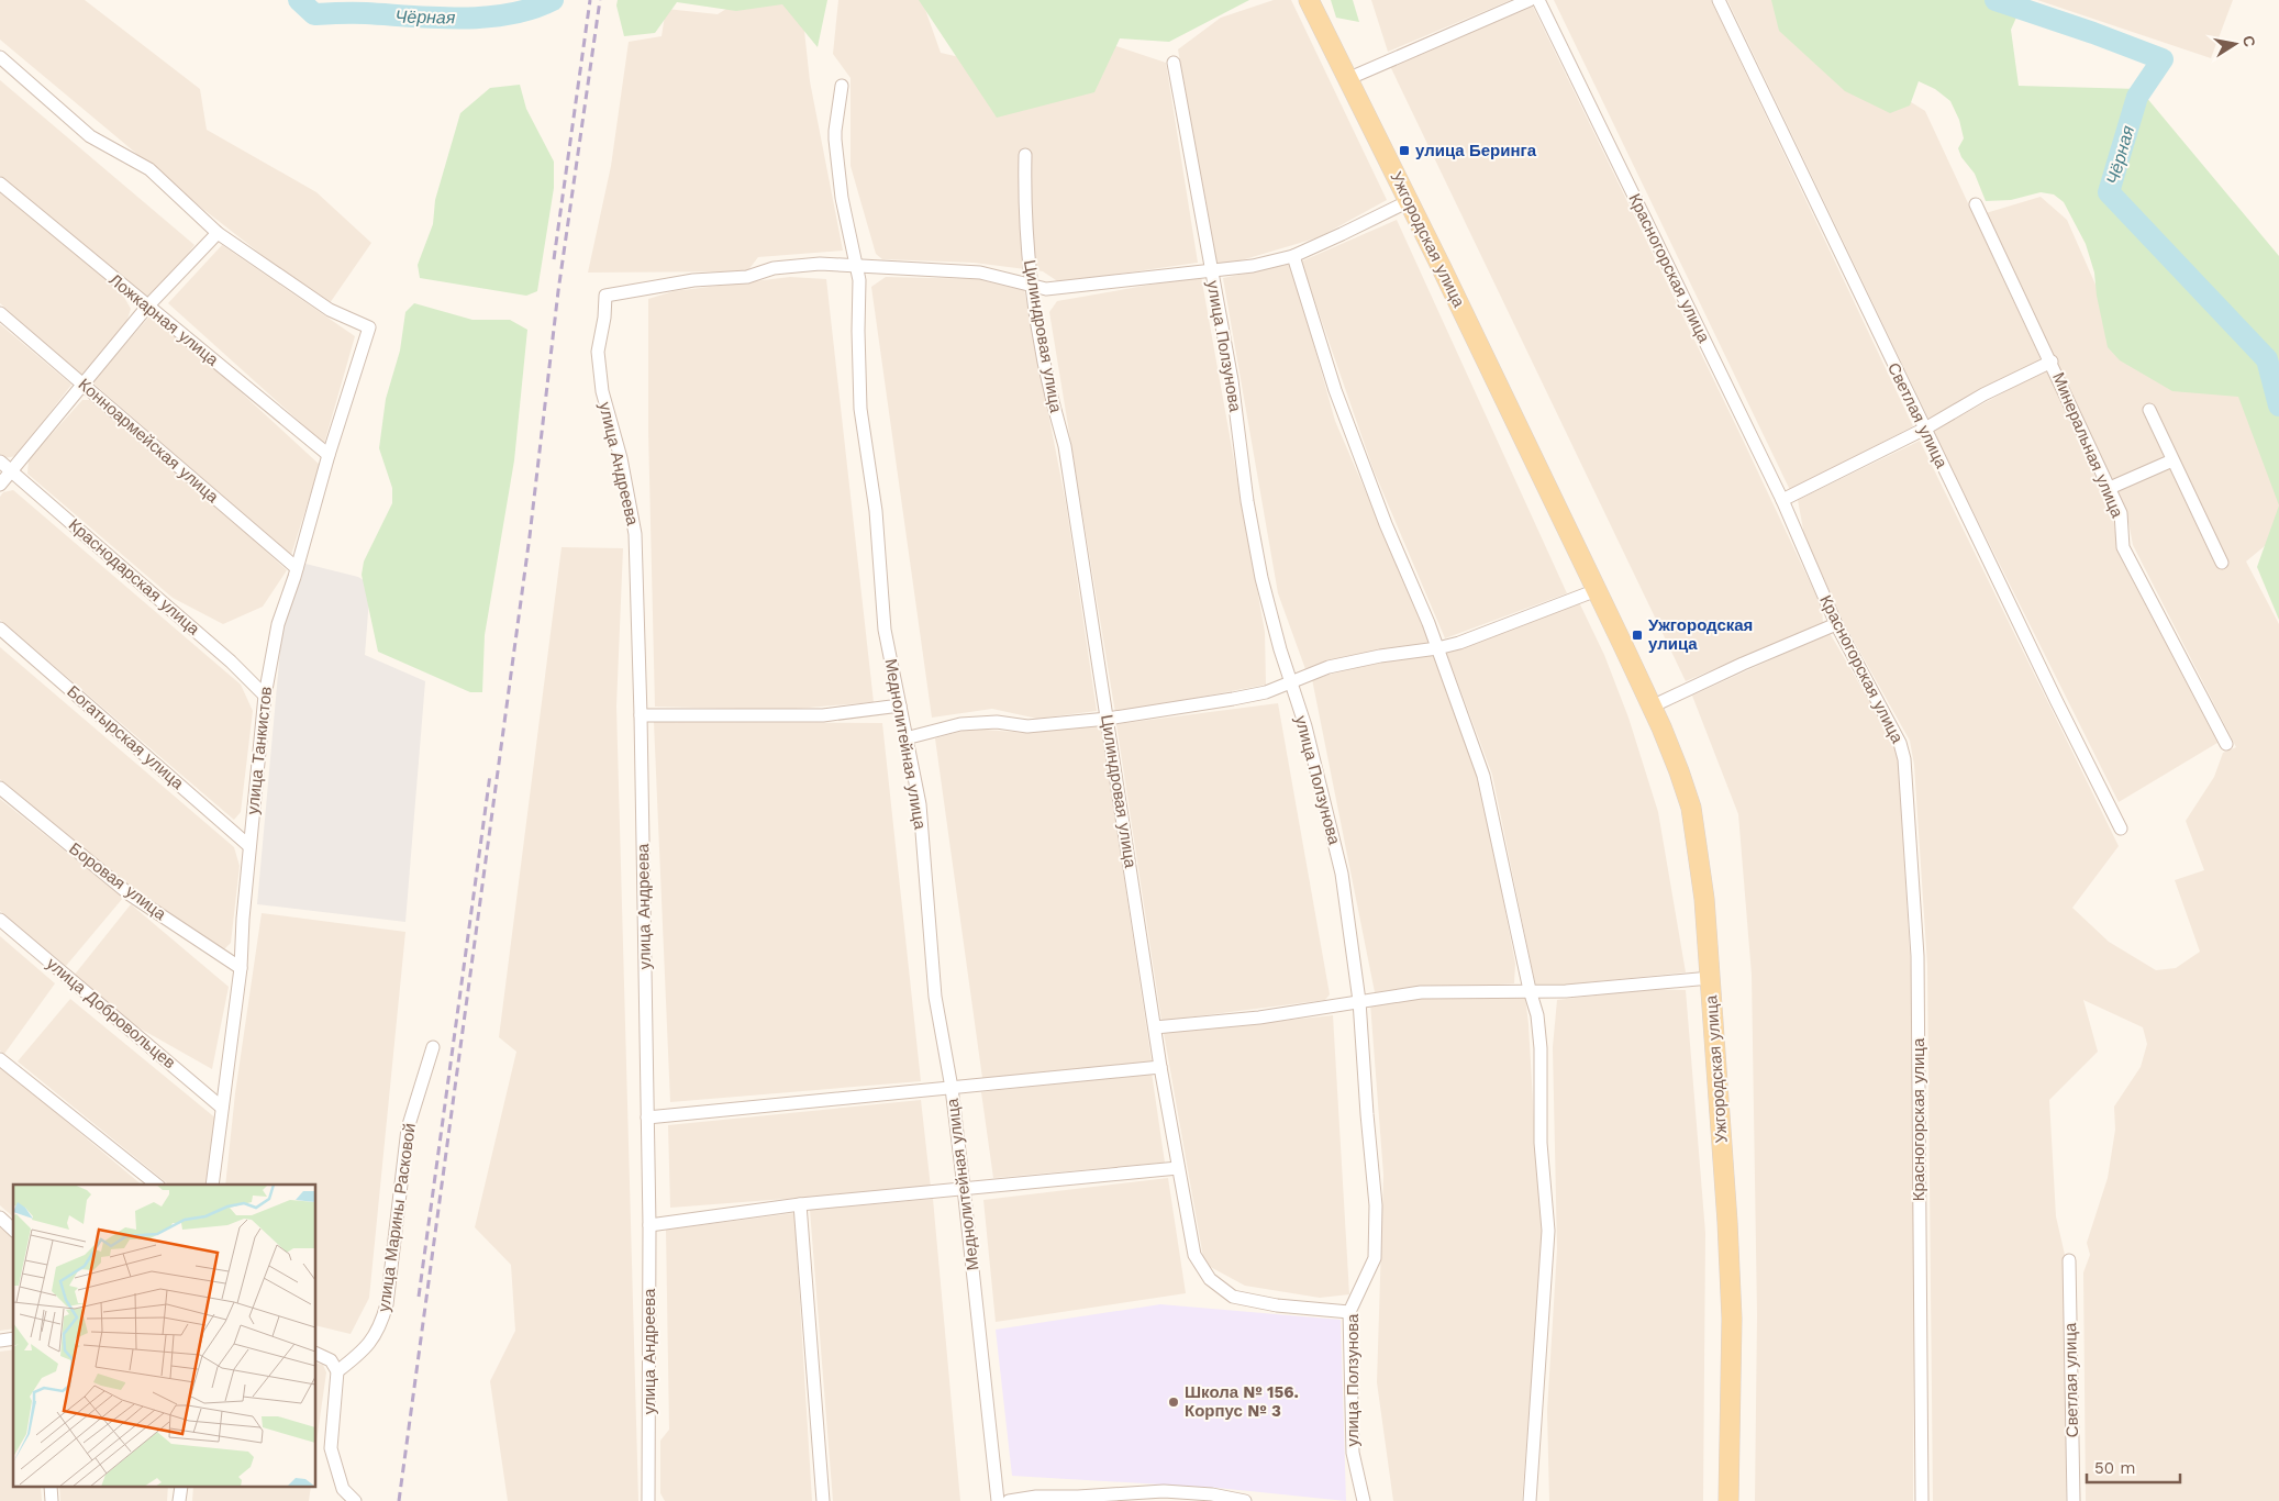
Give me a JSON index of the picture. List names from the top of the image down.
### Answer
{
  "streets": {
    "main road": ["Ужгородская улица"],
    "street": [
      "Красногорская улица",
      "Ложкарная улица",
      "Цилиндровая улица",
      "улица Ползунова",
      "Светлая улица",
      "Конноармейская улица",
      "Минеральная улица",
      "улица Андреева",
      "Краснодарская улица",
      "Богатырская улица",
      "Меднолитейная улица",
      "улица Танкистов",
      "Боровая улица",
      "улица Добровольцев",
      "улица Марины Расковой"
    ]
  },
  "crossings": [
    ["Ложкарная улица", "улица Танкистов"],
    ["Цилиндровая улица", "улица Ползунова"],
    ["Конноармейская улица", "улица Танкистов"],
    ["улица Андреева", "Меднолитейная улица"],
    ["Краснодарская улица", "улица Танкистов"],
    ["Богатырская улица", "улица Танкистов"],
    ["улица Танкистов", "Боровая улица"],
    ["улица Танкистов", "улица Добровольцев"]
  ],
  "water": ["Чёрная"],
  "places": {
    "transit": ["улица Беринга", "Ужгородская улица"],
    "other": ["Школа № 156. Корпус № 3"]
  },
  "scale_bar": "50 m",
  "north": "right"
}
